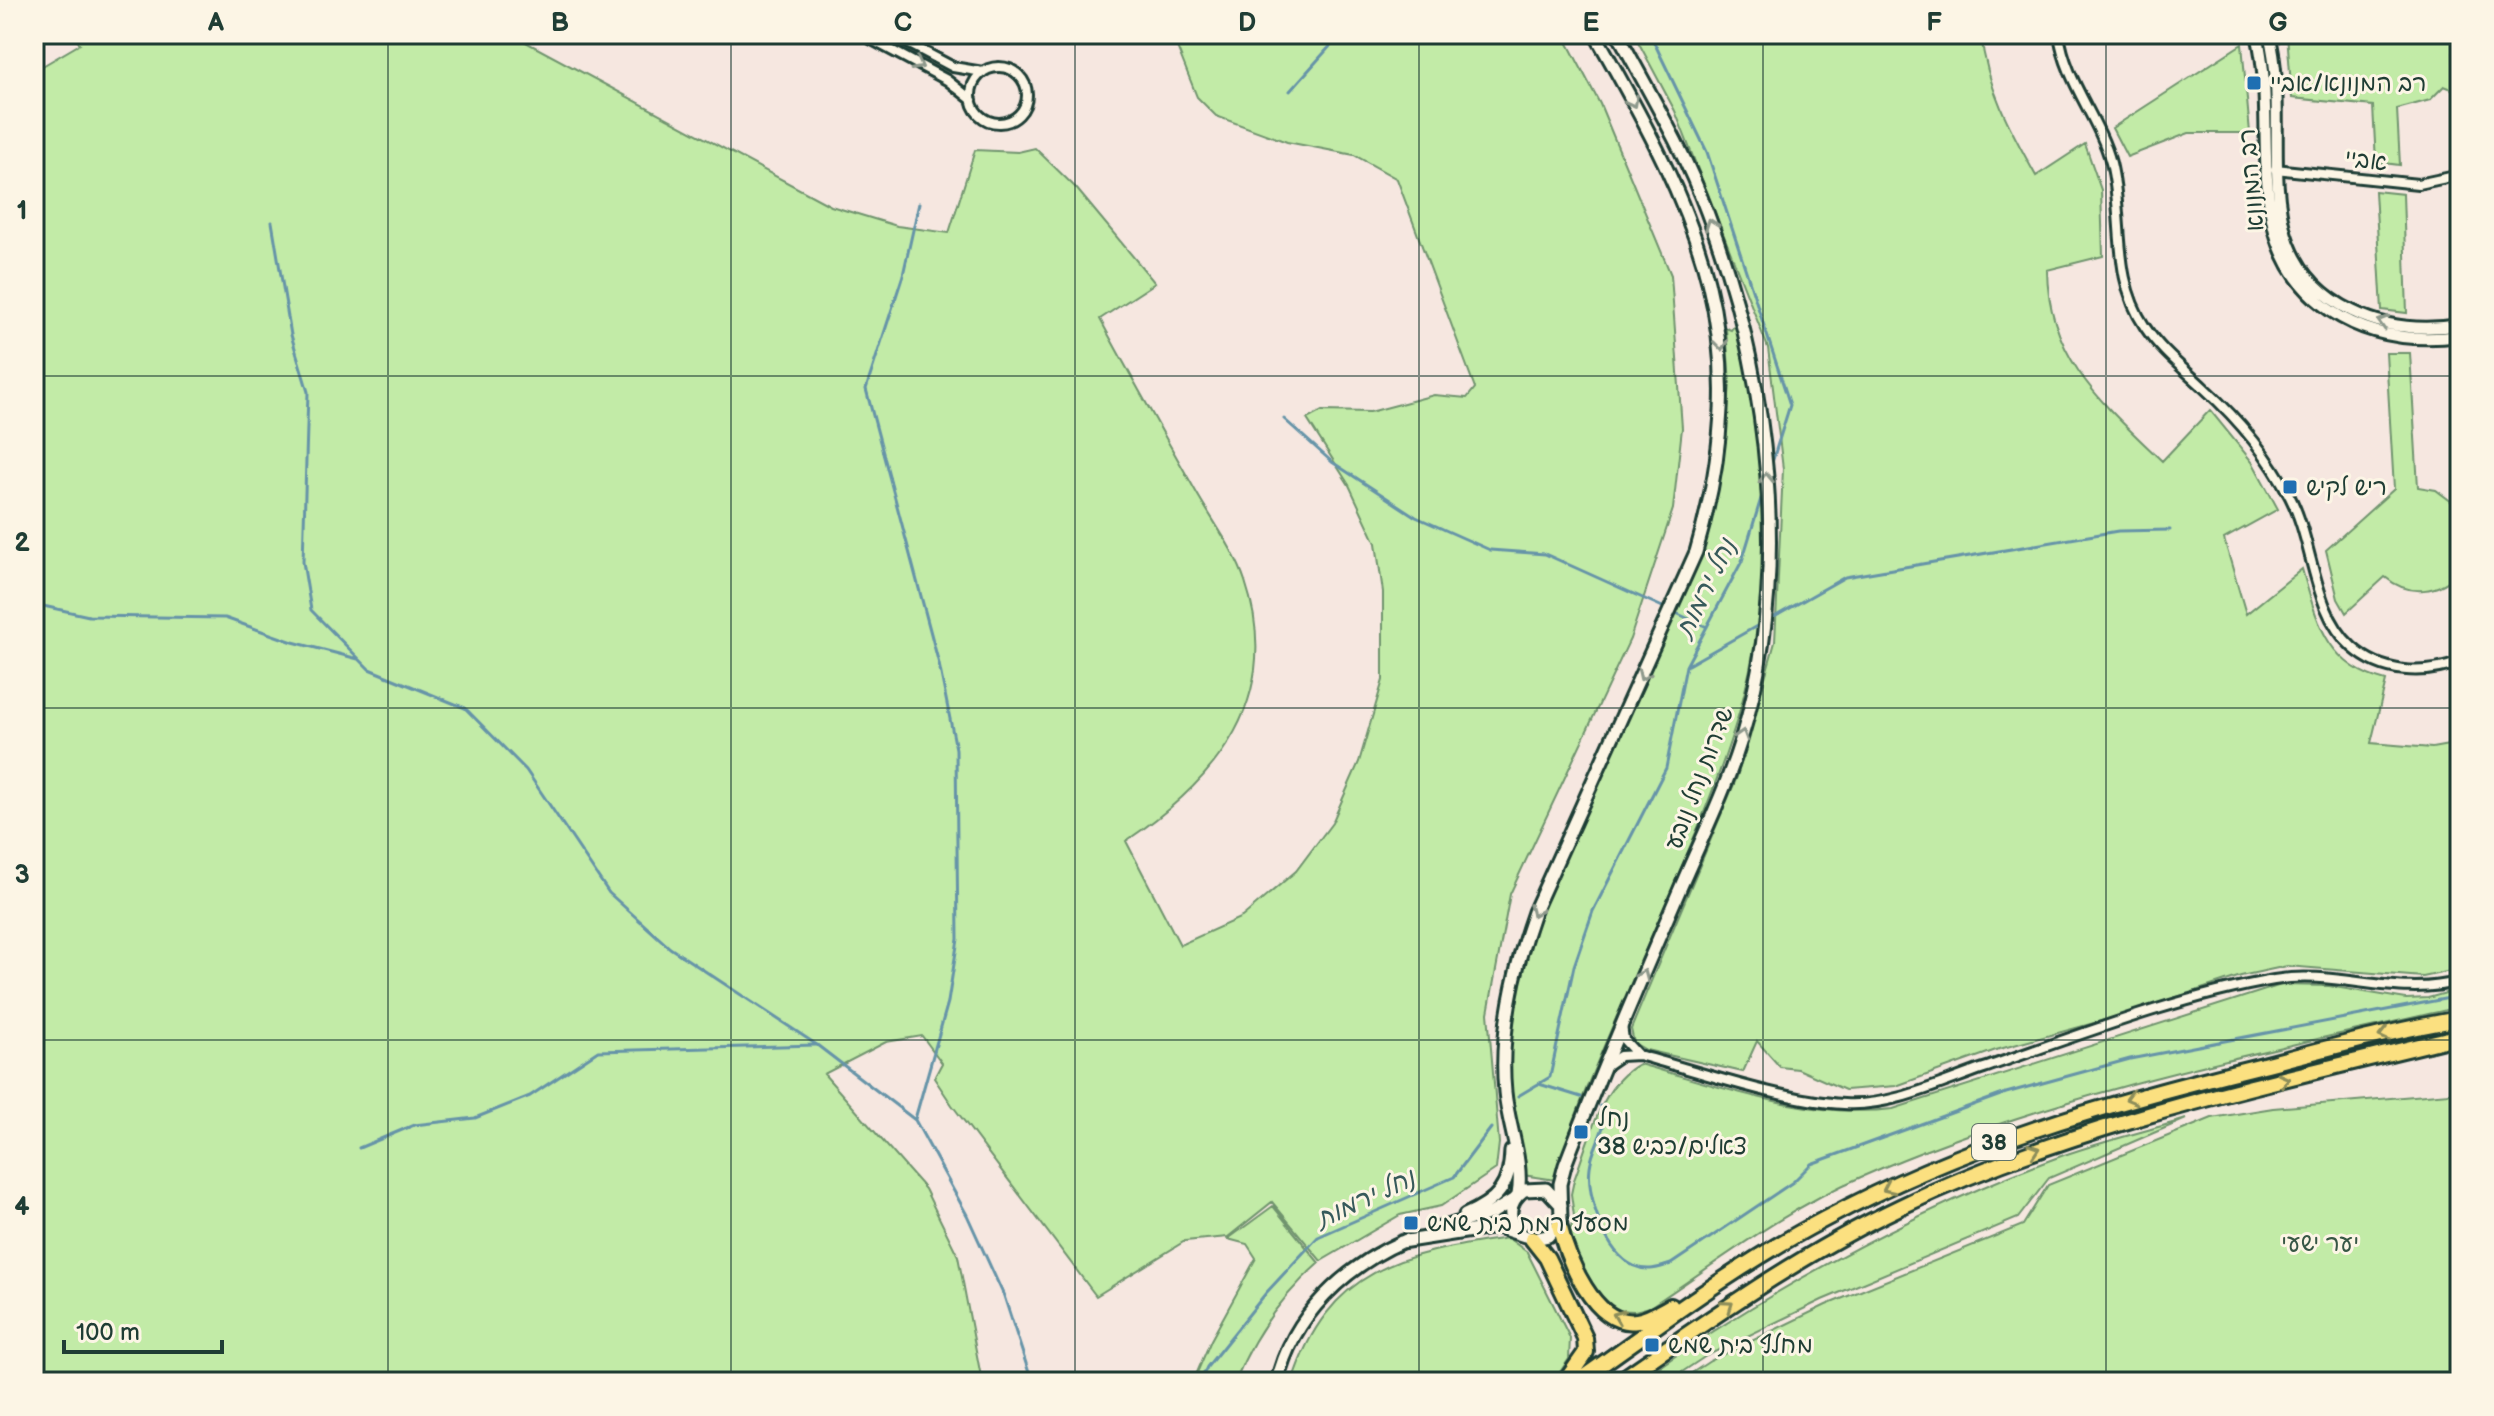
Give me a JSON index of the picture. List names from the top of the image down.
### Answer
{
  "streets": {
    "highway": ["38"],
    "main road": ["שדרות נחל נובע"],
    "street": ["אביי", "רב המנונא"]
  },
  "crossings": [
    ["אביי", "רב המנונא"]
  ],
  "water": ["נחל ירמות"],
  "parks": ["יער ישעי"],
  "places": {
    "transit": [
      "רב המנונא/אביי",
      "ריש לקיש",
      "נחל צאלים/כביש 38",
      "מסעף רמת בית שמש",
      "מחלף בית שמש"
    ]
  },
  "scale_bar": "100 m",
  "grid": {
    "columns": [
      "A",
      "B",
      "C",
      "D",
      "E",
      "F",
      "G"
    ],
    "rows": [
      "1",
      "2",
      "3",
      "4"
    ]
  }
}
